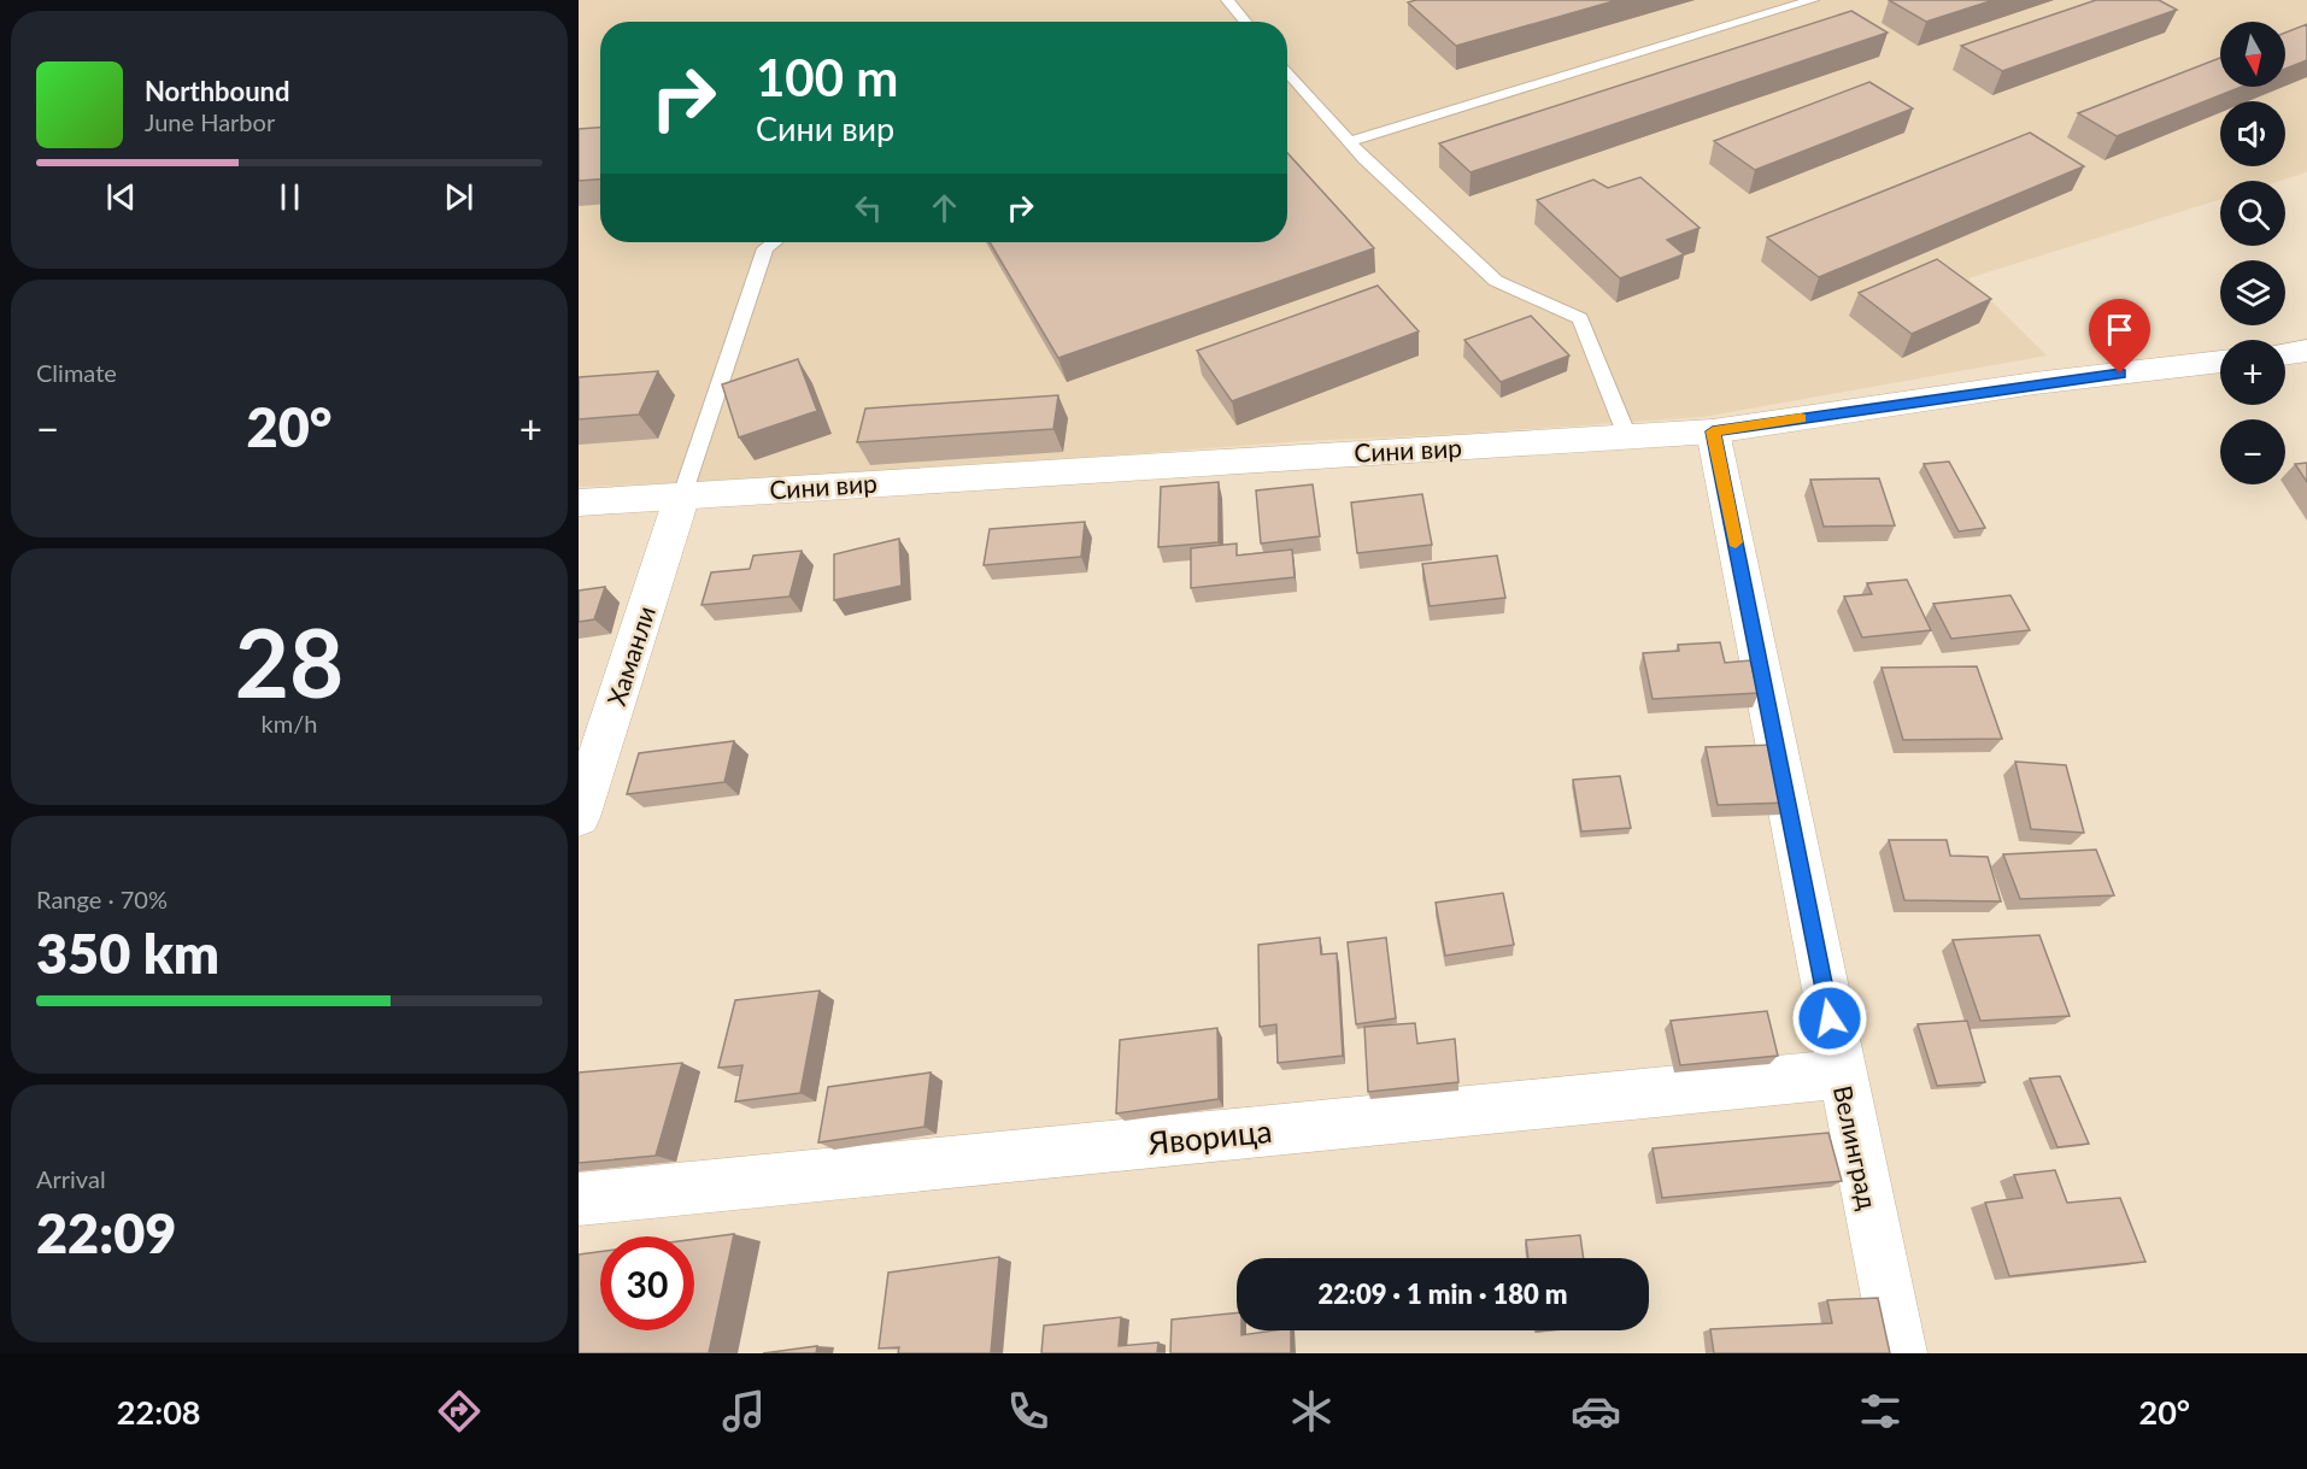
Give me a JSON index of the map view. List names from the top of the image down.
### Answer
{
  "streets": {
    "street": [
      "Сини вир",
      "Хаманли",
      "Яворица",
      "Велинград"
    ]
  },
  "crossings": [
    ["Сини вир", "Хаманли"],
    ["Сини вир", "Велинград"],
    ["Яворица", "Велинград"]
  ],
  "north": "bottom",
  "page": {
    "map_buttons": ["+", "−"],
    "turn": ["100 m", "Сини вир"],
    "song": ["Northbound", "June Harbor"],
    "tile": [
      "Climate",
      ["28", "km/h"],
      ["Range · 70%", "350 km"],
      ["Arrival", "22:09"]
    ],
    "heat": ["−", "20°", "+"],
    "limit": "30",
    "trip": "22:09 · 1 min · 180 m",
    "tabs": ["22:08", "20°"]
  }
}
